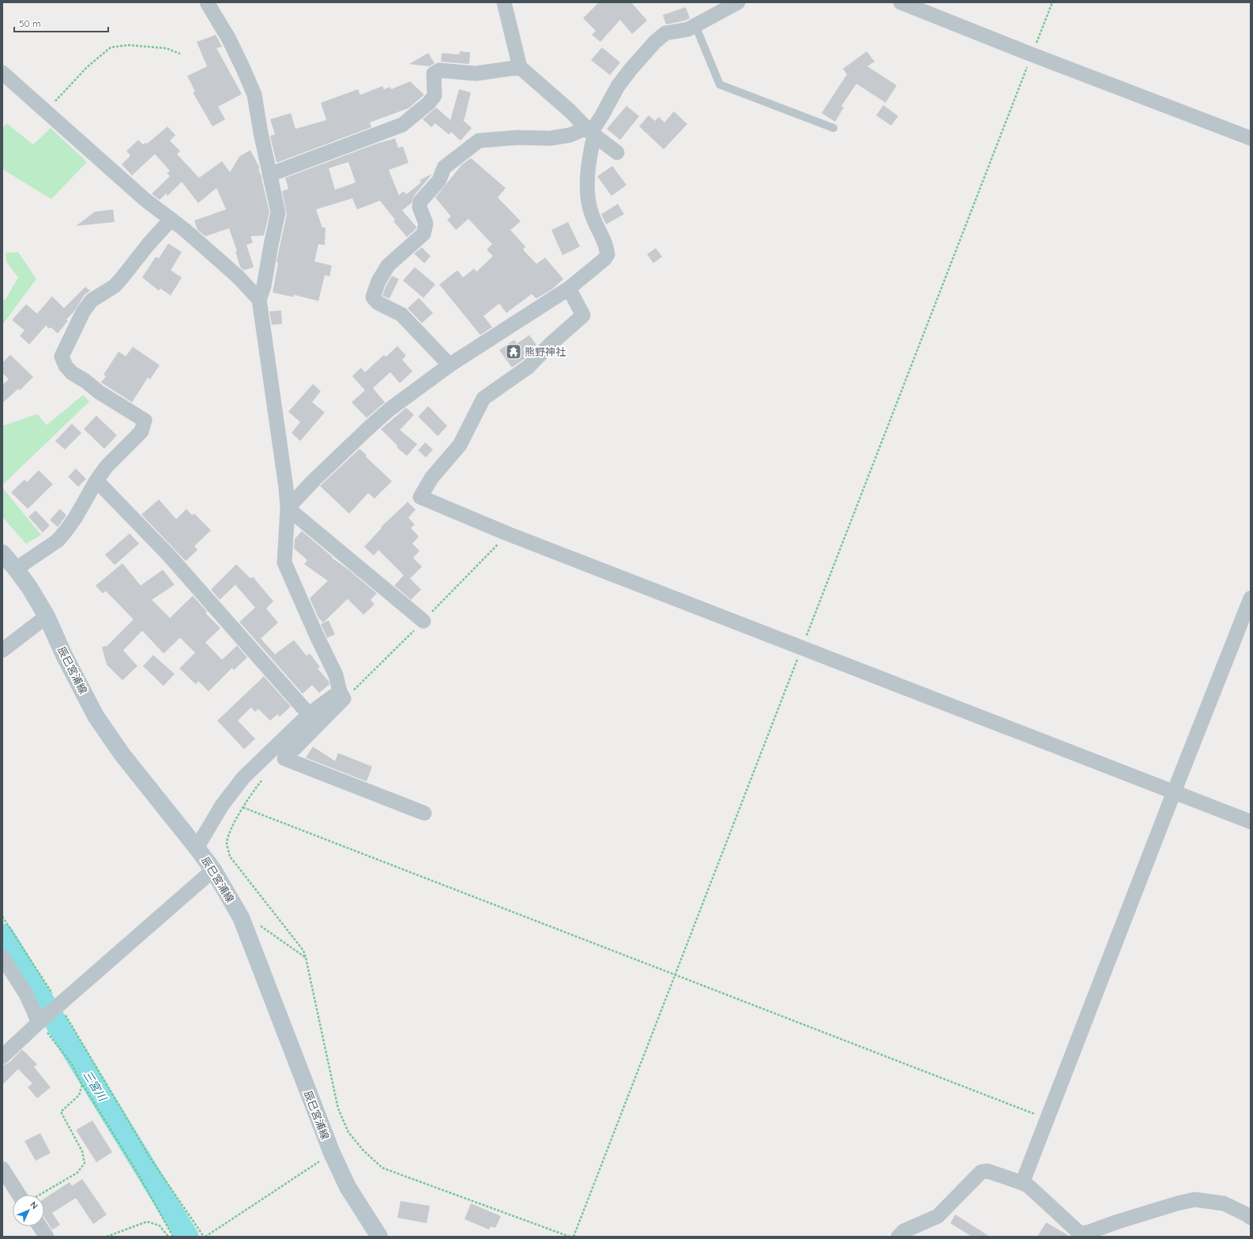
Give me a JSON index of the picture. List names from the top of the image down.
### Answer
{
  "streets": {
    "main road": ["辰巳宮浦線"]
  },
  "water": ["三宮川"],
  "places": {
    "temple": ["熊野神社"]
  },
  "scale_bar": "50 m",
  "north": "top right"
}
